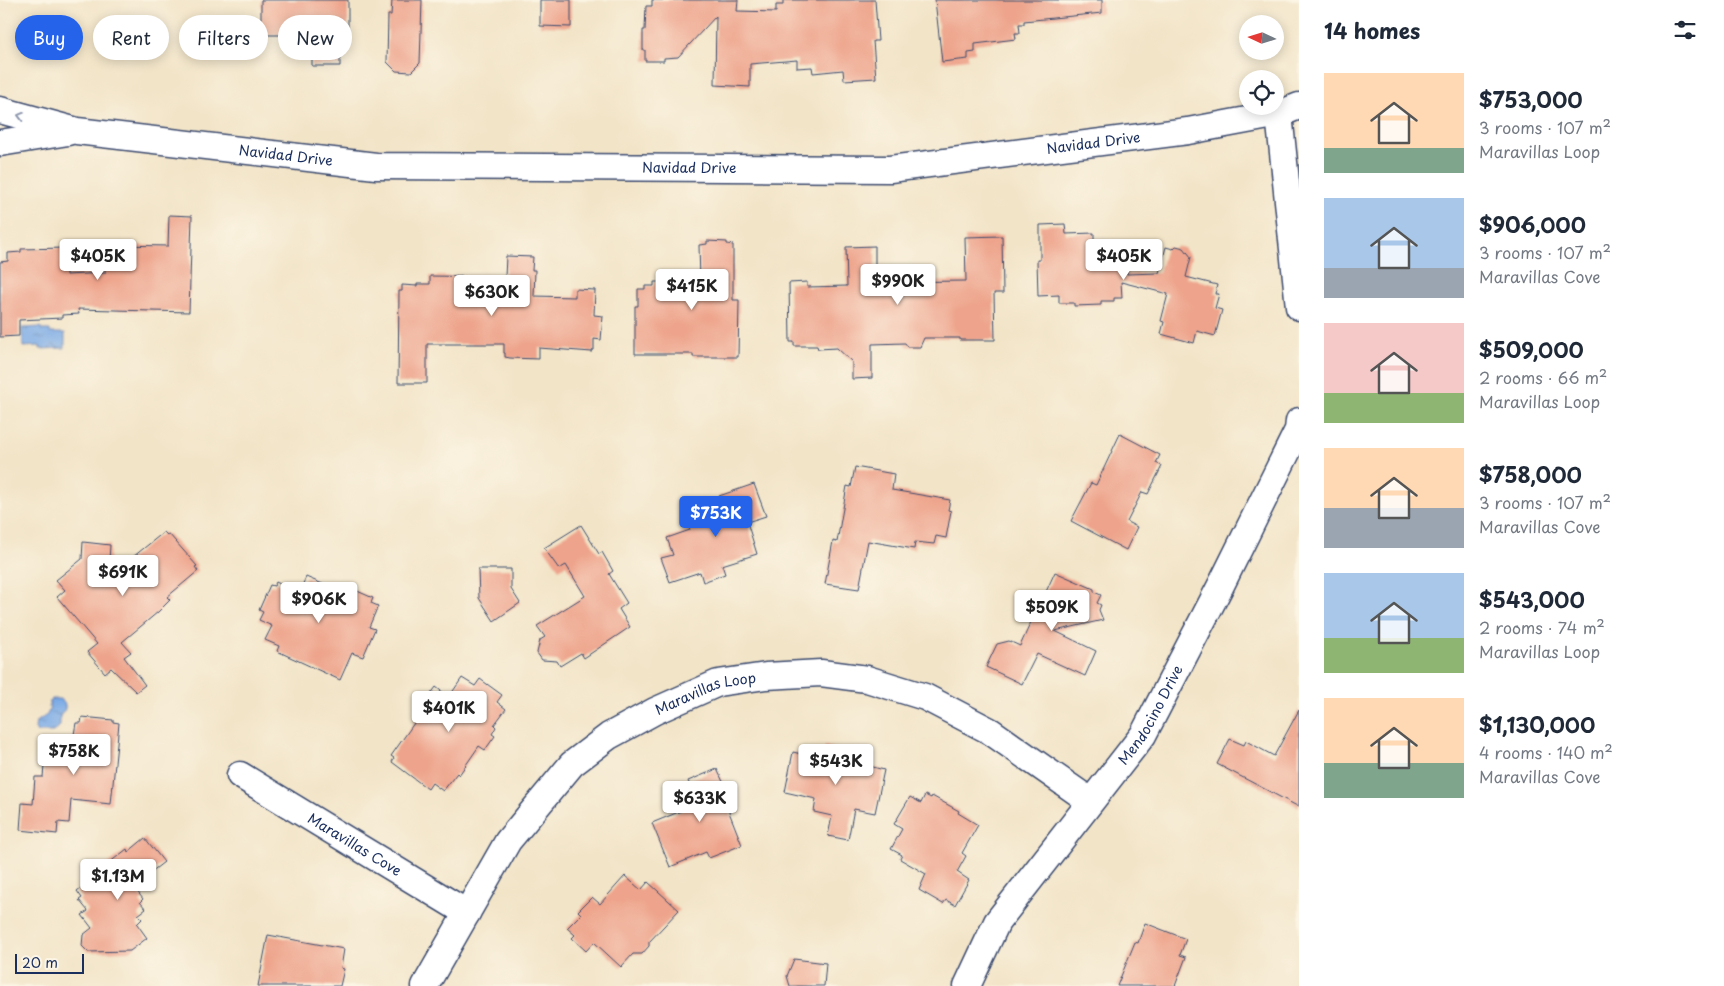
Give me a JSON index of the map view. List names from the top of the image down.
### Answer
{
  "streets": {
    "street": [
      "Navidad Drive",
      "Maravillas Loop",
      "Mendocino Drive",
      "Maravillas Cove"
    ]
  },
  "crossings": [
    ["Maravillas Loop", "Mendocino Drive"],
    ["Maravillas Loop", "Maravillas Cove"]
  ],
  "scale_bar": "20 m",
  "north": "left",
  "page": {
    "heading": "14 homes",
    "chip": [
      "Buy",
      "Rent",
      "Filters",
      "New"
    ],
    "list": [
      {
        "name": "$753,000",
        "note": "3 rooms · 107 m² · Maravillas Loop"
      },
      {
        "name": "$906,000",
        "note": "3 rooms · 107 m² · Maravillas Cove"
      },
      {
        "name": "$509,000",
        "note": "2 rooms · 66 m² · Maravillas Loop"
      },
      {
        "name": "$758,000",
        "note": "3 rooms · 107 m² · Maravillas Cove"
      },
      {
        "name": "$543,000",
        "note": "2 rooms · 74 m² · Maravillas Loop"
      },
      {
        "name": "$1,130,000",
        "note": "4 rooms · 140 m² · Maravillas Cove"
      }
    ],
    "price": [
      "$405K",
      "$405K",
      "$990K",
      "$415K",
      "$630K",
      "$753K",
      "$691K",
      "$906K",
      "$509K",
      "$401K",
      "$758K",
      "$543K",
      "$633K",
      "$1.13M"
    ],
    "scale": "20 m"
  }
}
